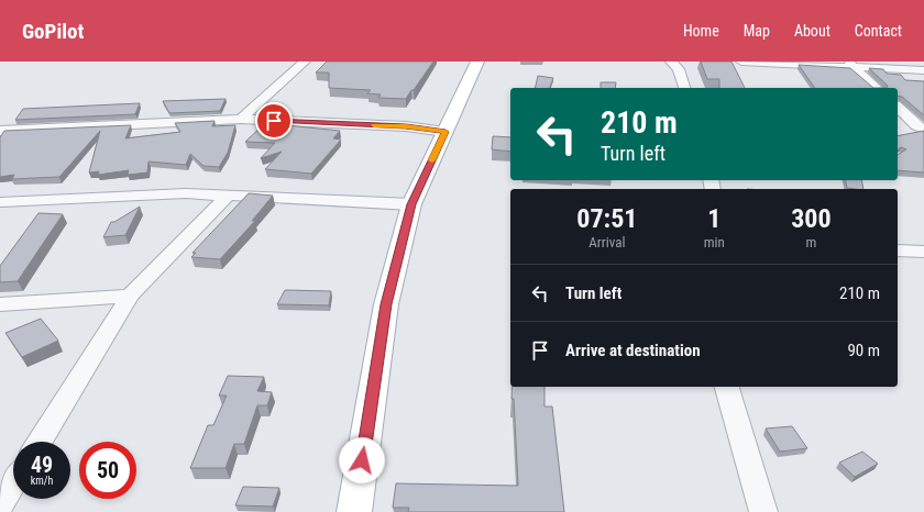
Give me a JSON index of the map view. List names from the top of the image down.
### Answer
{
  "page": {
    "header": "GoPilot",
    "nav": [
      "Home",
      "Map",
      "About",
      "Contact"
    ],
    "turn": ["210 m", "Turn left"],
    "eta": [
      "07:51",
      "Arrival",
      "1",
      "min",
      "300",
      "m"
    ],
    "list": [
      {
        "name": "Turn left",
        "value": "210 m"
      },
      {
        "name": "Arrive at destination",
        "value": "90 m"
      }
    ],
    "speed": "49 km/h",
    "limit": "50"
  }
}
